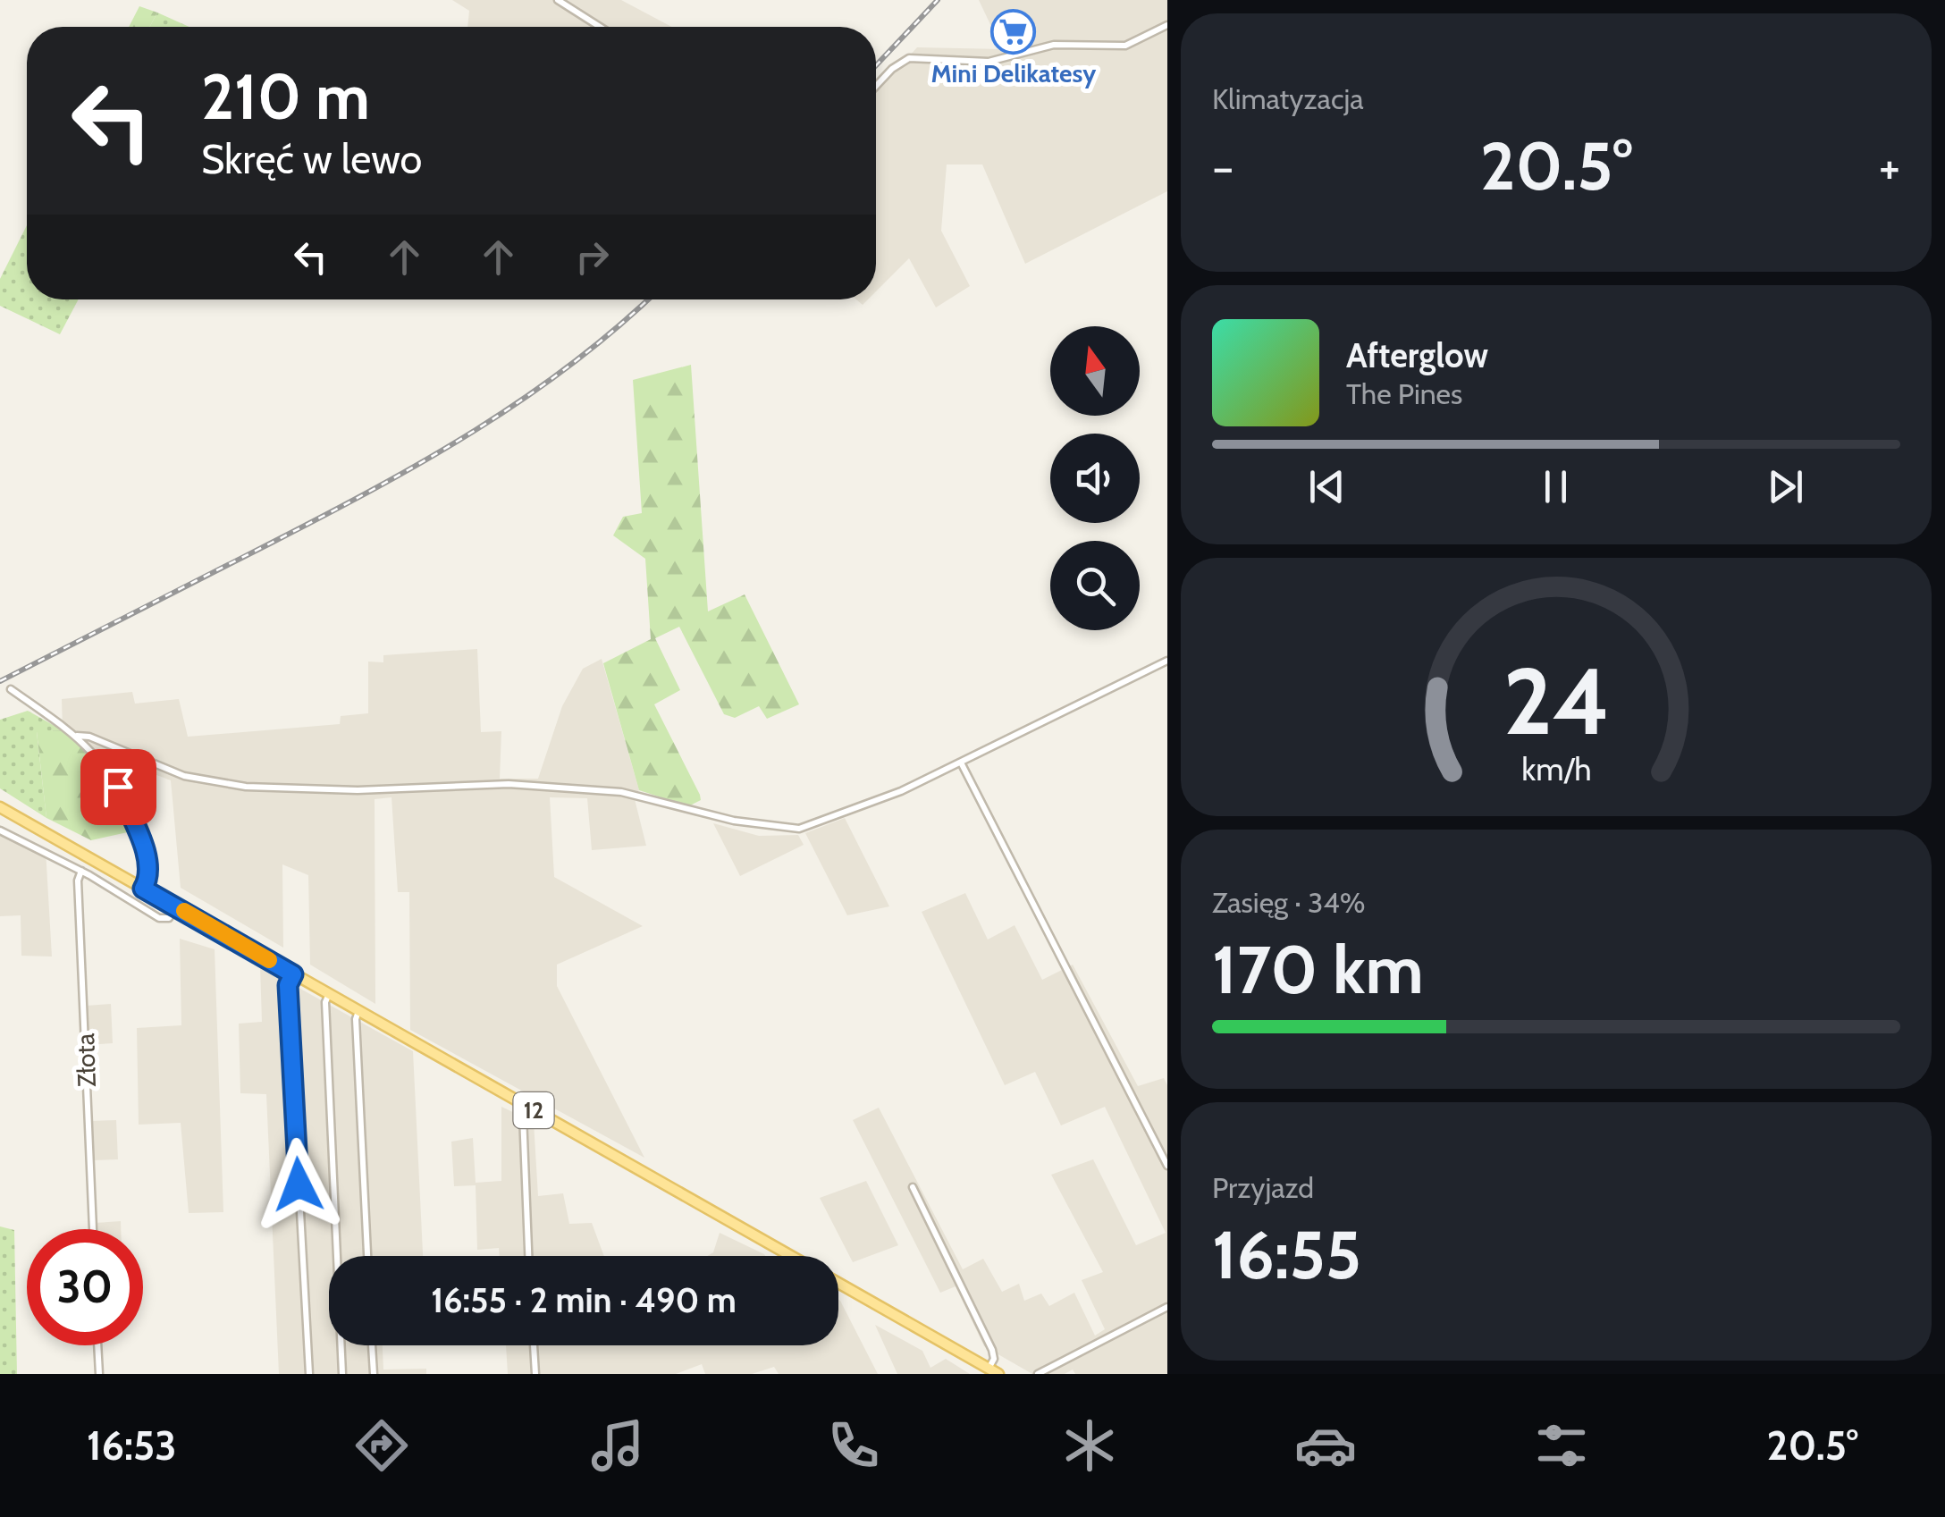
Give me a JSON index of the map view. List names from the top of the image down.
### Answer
{
  "streets": {
    "main road": ["12"],
    "street": ["Złota"]
  },
  "places": {
    "supermarket": ["Mini Delikatesy"]
  },
  "north": "top",
  "page": {
    "tile": [
      "Klimatyzacja",
      ["Zasięg · 34%", "170 km"],
      ["Przyjazd", "16:55"]
    ],
    "turn": ["210 m", "Skręć w lewo"],
    "heat": ["−", "20.5°", "+"],
    "song": ["Afterglow", "The Pines"],
    "limit": "30",
    "trip": "16:55 · 2 min · 490 m",
    "tabs": ["16:53", "20.5°"],
    "gauge": ["24", "km/h"]
  }
}
